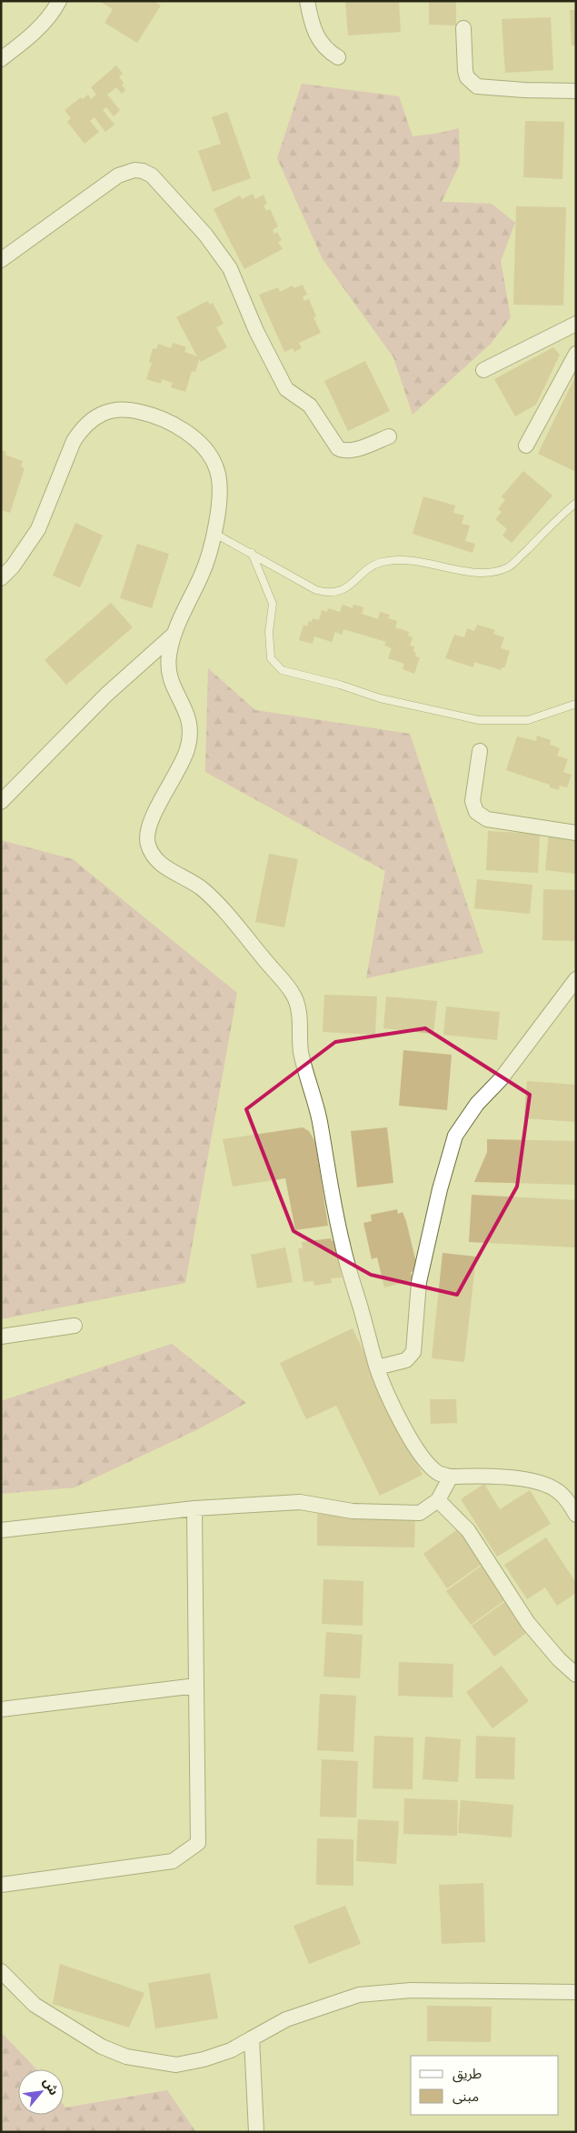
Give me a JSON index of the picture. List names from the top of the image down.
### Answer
{
  "legend": ["طريق", "مبنى"],
  "north": "top right"
}
